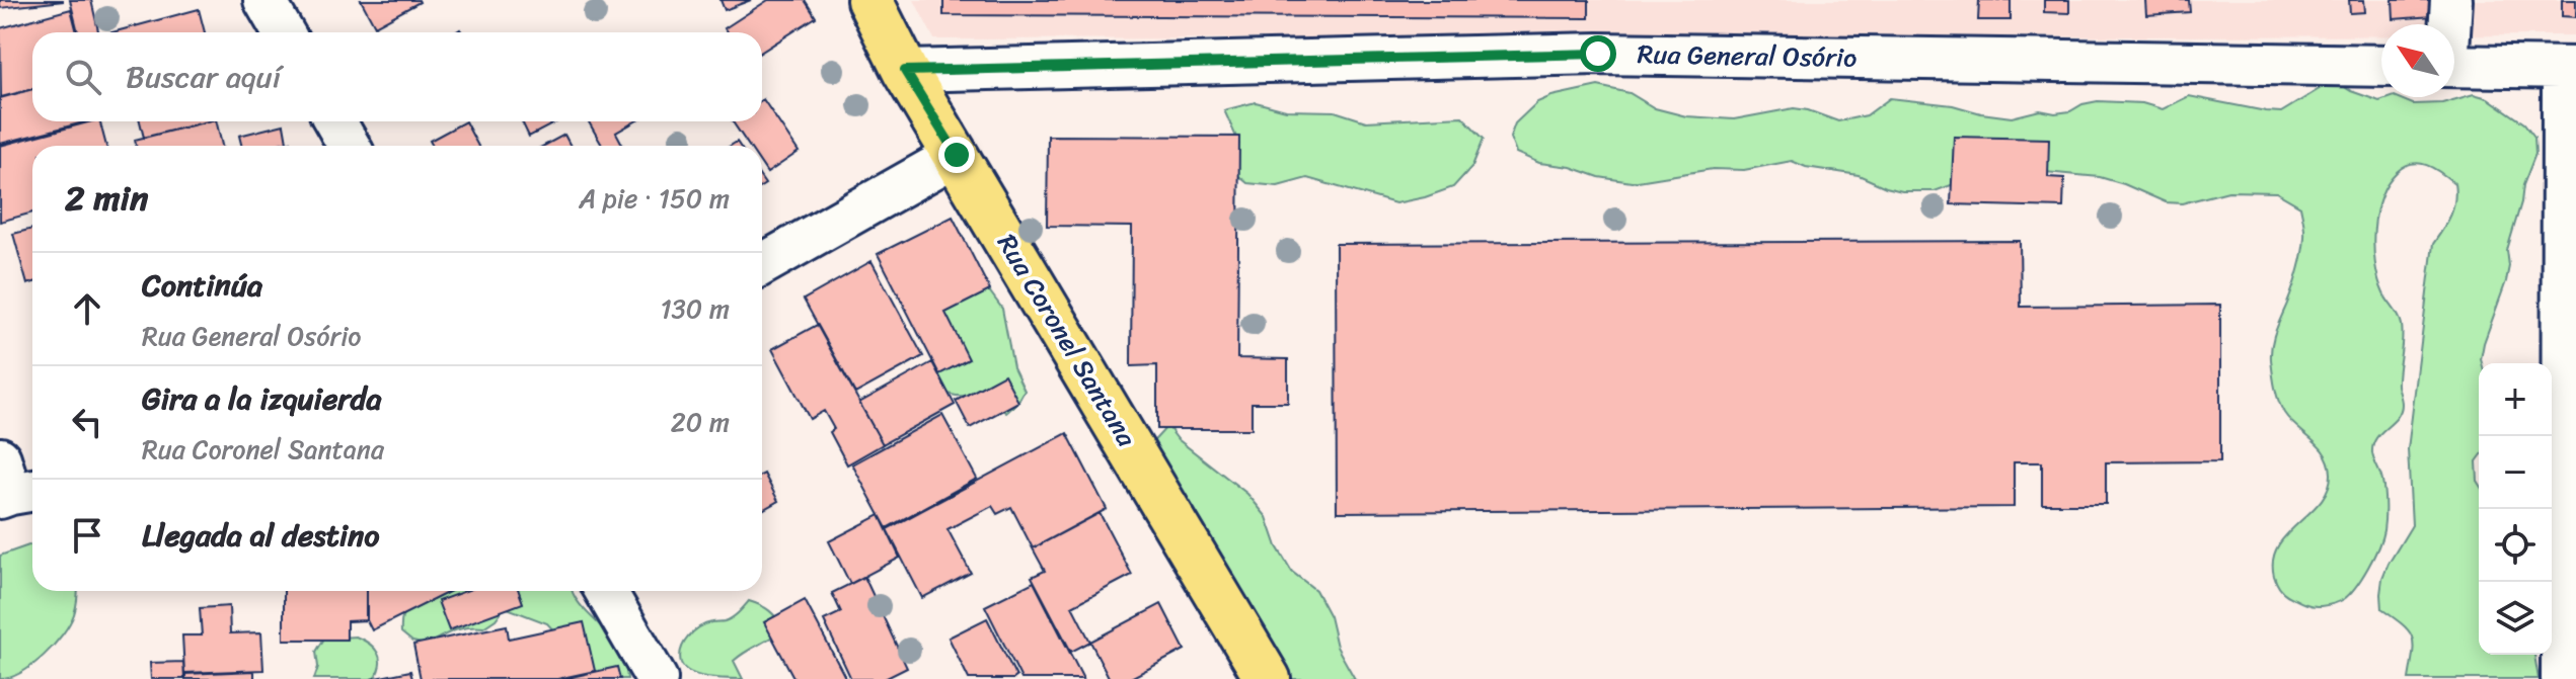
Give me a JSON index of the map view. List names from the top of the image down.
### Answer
{
  "streets": {
    "main road": ["Rua Coronel Santana"],
    "street": ["Rua General Osório"]
  },
  "crossings": [
    ["Rua General Osório", "Rua Coronel Santana"]
  ],
  "north": "top left",
  "page": {
    "search": "Buscar aquí",
    "heading": ["2 min", "A pie · 150 m"],
    "list": [
      ["Continúa", "Rua General Osório", "130 m"],
      ["Gira a la izquierda", "Rua Coronel Santana", "20 m"],
      "Llegada al destino"
    ],
    "map_buttons": ["+", "−"]
  }
}
